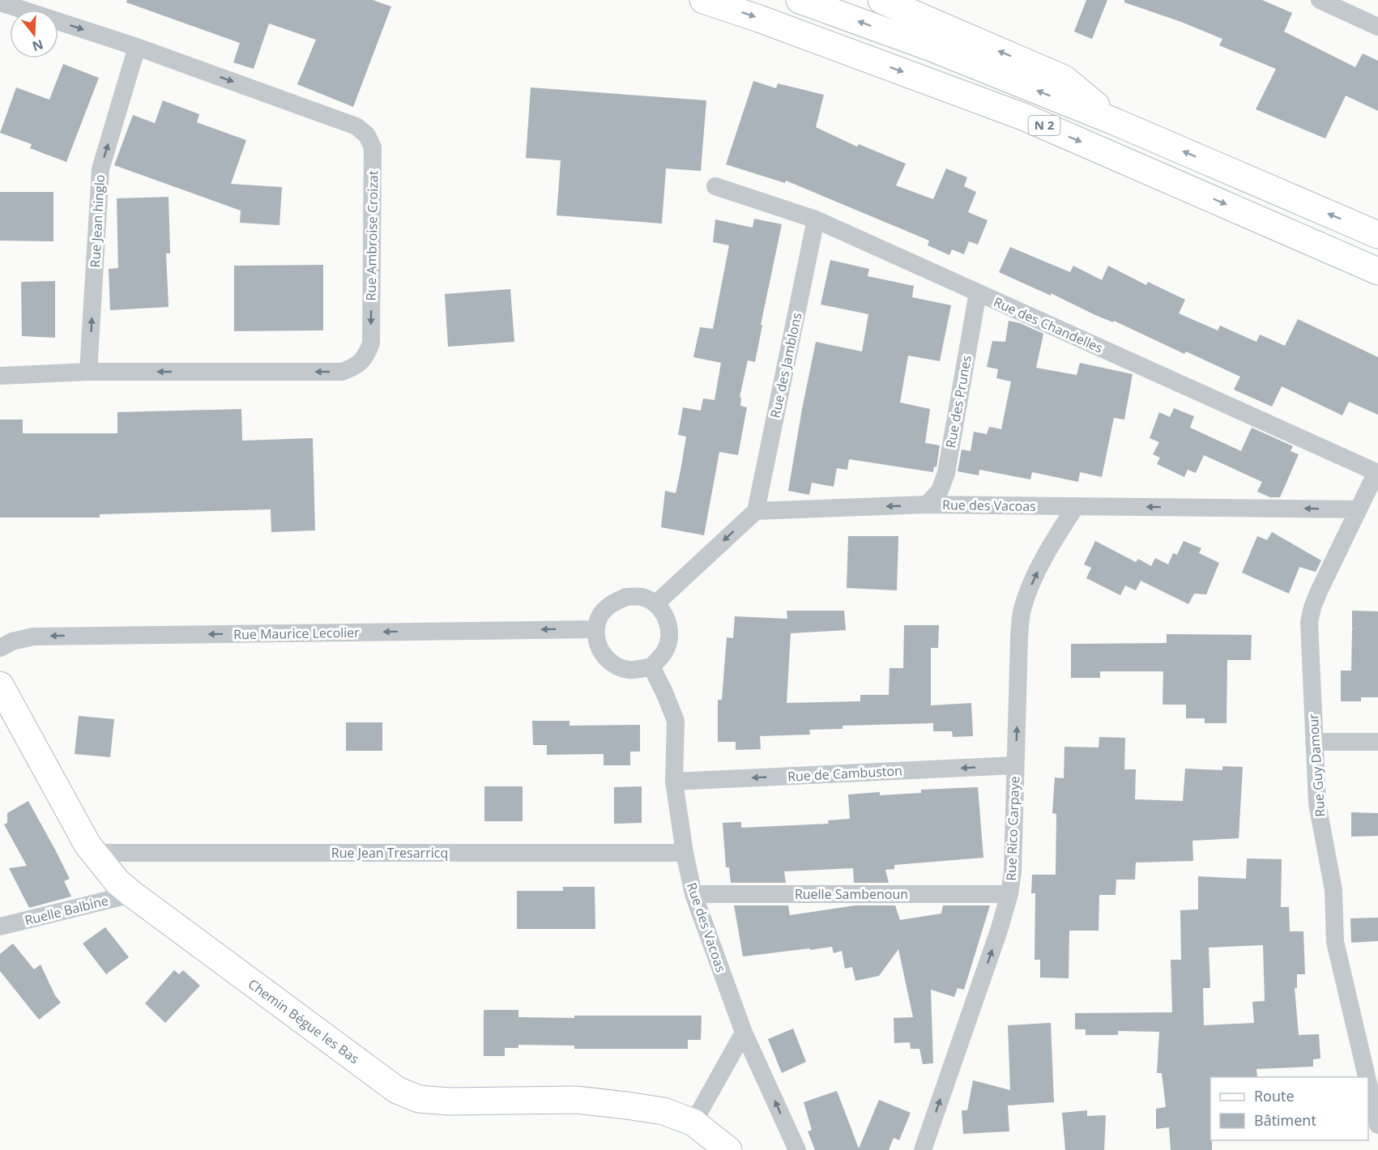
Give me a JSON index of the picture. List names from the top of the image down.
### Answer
{
  "streets": {
    "main road": ["N 2", "Chemin Bégue les Bas"],
    "street": [
      "Rue Jean hinglo",
      "Rue Ambroise Croizat",
      "Rue des Chandelles",
      "Rue des Jamblons",
      "Rue des Prunes",
      "Rue des Vacoas",
      "Rue Maurice Lecolier",
      "Rue Guy Damour",
      "Rue de Cambuston",
      "Rue Rico Carpaye",
      "Rue Jean Tresarricq",
      "Ruelle Sambenoun",
      "Ruelle Balbine"
    ]
  },
  "crossings": [
    ["Rue Jean hinglo", "Rue Ambroise Croizat"],
    ["Rue des Chandelles", "Rue des Jamblons"],
    ["Rue des Chandelles", "Rue des Prunes"],
    ["Rue des Chandelles", "Rue Guy Damour"],
    ["Rue des Jamblons", "Rue des Vacoas"],
    ["Rue des Prunes", "Rue des Vacoas"],
    ["Rue des Vacoas", "Rue Maurice Lecolier"],
    ["Rue des Vacoas", "Rue Guy Damour"],
    ["Rue des Vacoas", "Rue de Cambuston"],
    ["Rue des Vacoas", "Rue Rico Carpaye"],
    ["Rue des Vacoas", "Rue Jean Tresarricq"],
    ["Rue des Vacoas", "Ruelle Sambenoun"],
    ["Rue de Cambuston", "Rue Rico Carpaye"],
    ["Rue Rico Carpaye", "Ruelle Sambenoun"],
    ["Rue Jean Tresarricq", "Chemin Bégue les Bas"],
    ["Ruelle Balbine", "Chemin Bégue les Bas"]
  ],
  "one_way": [
    "Rue Jean hinglo",
    "Rue des Vacoas",
    "Rue Maurice Lecolier",
    "Rue de Cambuston",
    "Rue Rico Carpaye"
  ],
  "legend": ["Route", "Bâtiment"],
  "north": "bottom"
}
